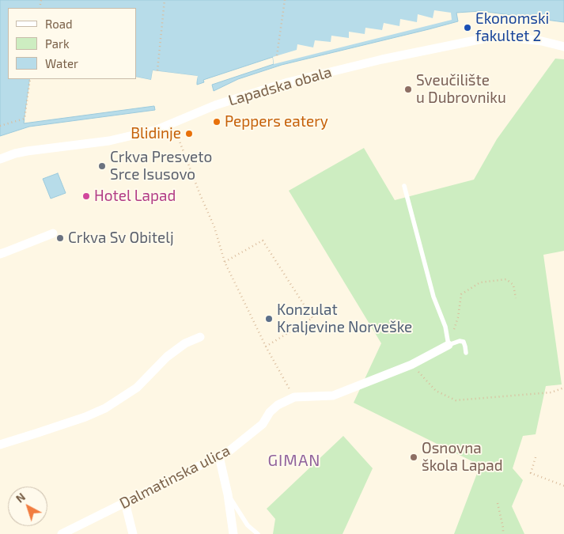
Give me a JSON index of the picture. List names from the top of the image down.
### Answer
{
  "streets": {
    "street": ["Lapadska obala", "Dalmatinska ulica"]
  },
  "districts": ["GIMAN"],
  "places": [
    "Ekonomski fakultet 2",
    "Sveučilište u Dubrovniku",
    "Peppers eatery",
    "Blidinje",
    "Crkva Presveto Srce Isusovo",
    "Hotel Lapad",
    "Crkva Sv Obitelj",
    "Konzulat Kraljevine Norveške",
    "Osnovna škola Lapad"
  ],
  "legend": ["Road", "Park", "Water"],
  "north": "top left"
}
